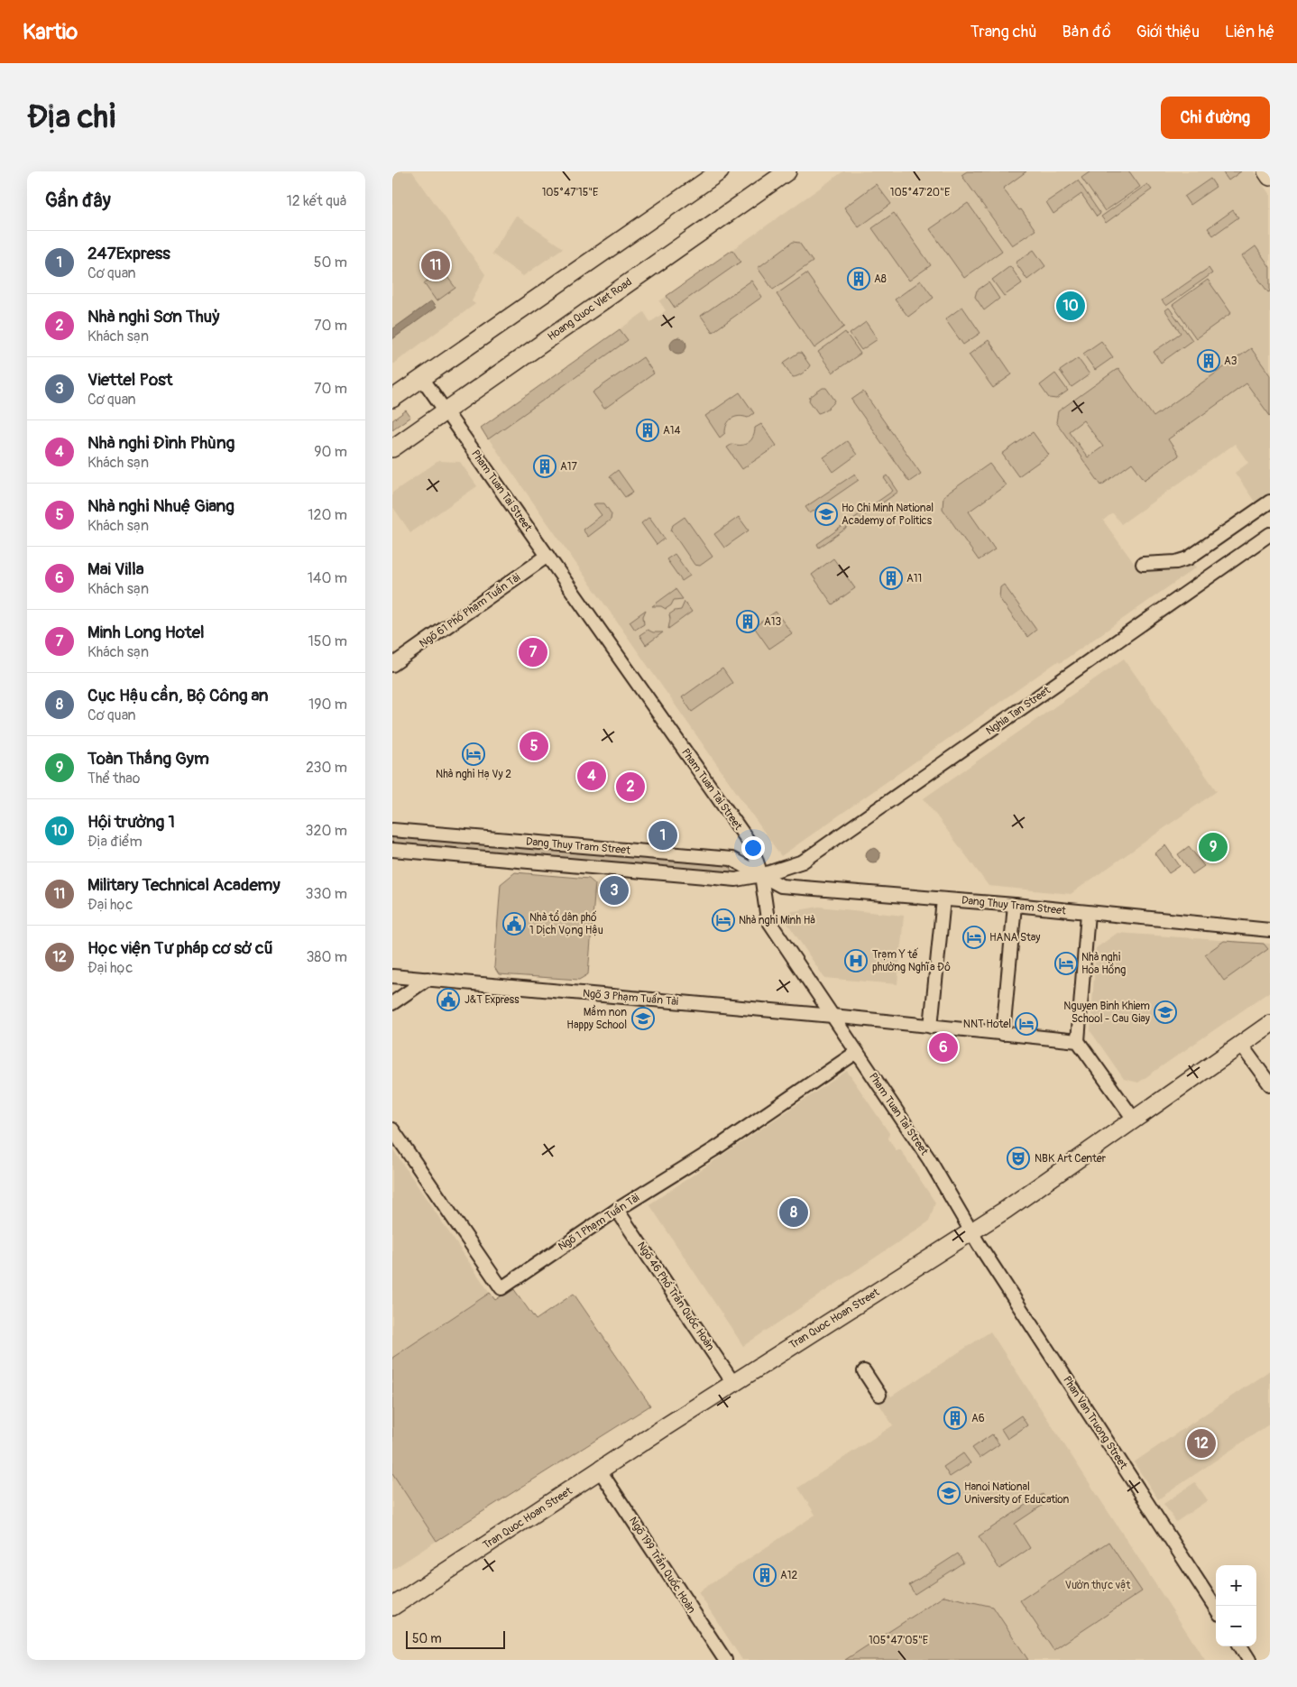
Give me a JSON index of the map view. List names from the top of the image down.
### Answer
{
  "streets": {
    "street": [
      "Hoang Quoc Viet Road",
      "Pham Tuan Tai Street",
      "Ngõ 61 Phố Phạm Tuấn Tài",
      "Nghia Tan Street",
      "Dang Thuy Tram Street",
      "Ngõ 3 Phạm Tuấn Tài",
      "Ngõ 1 Phạm Tuấn Tài",
      "Ngõ 46 Phố Trần Quốc Hoàn",
      "Tran Quoc Hoan Street",
      "Phan Van Truong Street",
      "Ngõ 199 Trần Quốc Hoàn"
    ]
  },
  "crossings": [
    ["Hoang Quoc Viet Road", "Pham Tuan Tai Street"],
    ["Pham Tuan Tai Street", "Ngõ 61 Phố Phạm Tuấn Tài"],
    ["Pham Tuan Tai Street", "Nghia Tan Street"],
    ["Pham Tuan Tai Street", "Dang Thuy Tram Street"],
    ["Pham Tuan Tai Street", "Ngõ 3 Phạm Tuấn Tài"],
    ["Pham Tuan Tai Street", "Ngõ 1 Phạm Tuấn Tài"],
    ["Pham Tuan Tai Street", "Tran Quoc Hoan Street"],
    ["Pham Tuan Tai Street", "Phan Van Truong Street"],
    ["Nghia Tan Street", "Dang Thuy Tram Street"],
    ["Ngõ 1 Phạm Tuấn Tài", "Ngõ 46 Phố Trần Quốc Hoàn"],
    ["Ngõ 46 Phố Trần Quốc Hoàn", "Tran Quoc Hoan Street"],
    ["Tran Quoc Hoan Street", "Phan Van Truong Street"],
    ["Tran Quoc Hoan Street", "Ngõ 199 Trần Quốc Hoàn"]
  ],
  "parks": ["Vườn thực vật"],
  "places": {
    "building": [
      "A8",
      "A3",
      "A14",
      "A17",
      "A11",
      "A13",
      "A6",
      "A12"
    ],
    "school or university": [
      "Ho Chi Minh National Academy of Politics",
      "Nguyen Binh Khiem School - Cau Giay",
      "Mầm non Happy School",
      "Hanoi National University of Education"
    ],
    "hotel": [
      "Nhà nghỉ Hạ Vy 2",
      "Nhà nghỉ Minh Hà",
      "HANA Stay",
      "Nhà nghỉ Hoa Hồng",
      "NNT Hotel"
    ],
    "public building": ["Nhà tổ dân phố 1 Dịch Vọng Hậu", "J&T Express"],
    "hospital": ["Trạm Y tế phường Nghĩa Đô"],
    "theatre": ["NBK Art Center"]
  },
  "scale_bar": "50 m",
  "page": {
    "header": "Kartio",
    "nav": [
      "Trang chủ",
      "Bản đồ",
      "Giới thiệu",
      "Liên hệ"
    ],
    "buttons": "Chỉ đường",
    "title": "Địa chỉ",
    "heading": ["Gần đây", "12 kết quả"],
    "list": [
      {
        "mark": "1",
        "name": "247Express",
        "note": "Cơ quan",
        "value": "50 m"
      },
      {
        "mark": "2",
        "name": "Nhà nghỉ Sơn Thuỷ",
        "note": "Khách sạn",
        "value": "70 m"
      },
      {
        "mark": "3",
        "name": "Viettel Post",
        "note": "Cơ quan",
        "value": "70 m"
      },
      {
        "mark": "4",
        "name": "Nhà nghỉ Đình Phùng",
        "note": "Khách sạn",
        "value": "90 m"
      },
      {
        "mark": "5",
        "name": "Nhà nghỉ Nhuệ Giang",
        "note": "Khách sạn",
        "value": "120 m"
      },
      {
        "mark": "6",
        "name": "Mai Villa",
        "note": "Khách sạn",
        "value": "140 m"
      },
      {
        "mark": "7",
        "name": "Minh Long Hotel",
        "note": "Khách sạn",
        "value": "150 m"
      },
      {
        "mark": "8",
        "name": "Cục Hậu cần, Bộ Công an",
        "note": "Cơ quan",
        "value": "190 m"
      },
      {
        "mark": "9",
        "name": "Toàn Thắng Gym",
        "note": "Thể thao",
        "value": "230 m"
      },
      {
        "mark": "10",
        "name": "Hội trường 1",
        "note": "Địa điểm",
        "value": "320 m"
      },
      {
        "mark": "11",
        "name": "Military Technical Academy",
        "note": "Đại học",
        "value": "330 m"
      },
      {
        "mark": "12",
        "name": "Học viện Tư pháp cơ sở cũ",
        "note": "Đại học",
        "value": "380 m"
      }
    ],
    "pins": [
      "11",
      "10",
      "7",
      "5",
      "4",
      "2",
      "1",
      "9",
      "3",
      "6",
      "8",
      "12"
    ],
    "map_buttons": ["+", "−"],
    "scale": "50 m"
  },
  "coordinates": ["105°47'15\"E", "105°47'20\"E", "105°47'05\"E"]
}
